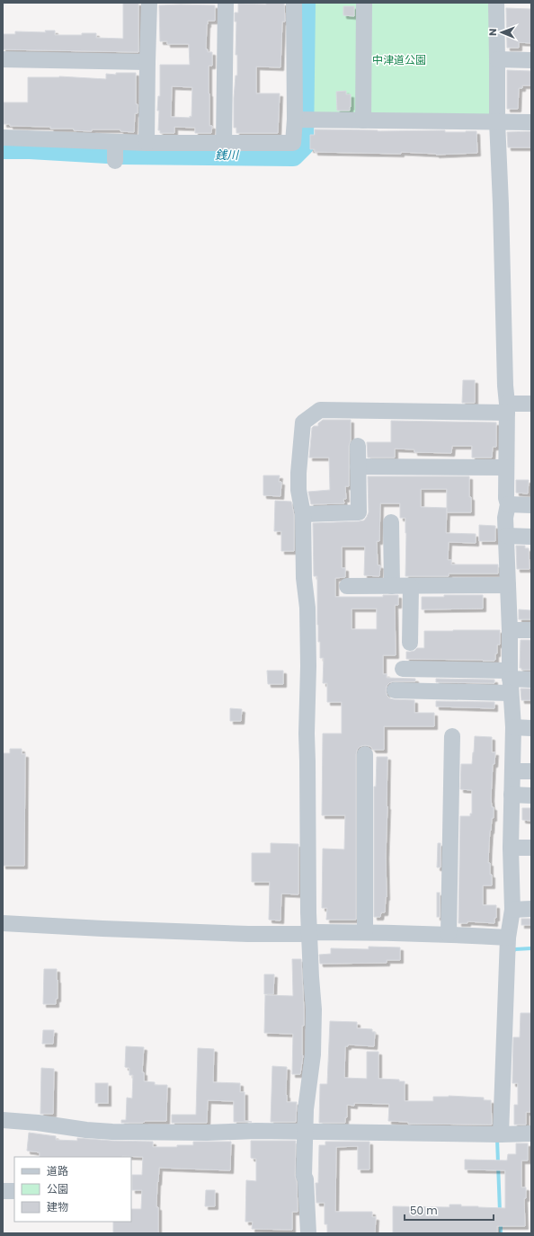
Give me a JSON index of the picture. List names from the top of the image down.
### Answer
{
  "water": ["銭川"],
  "parks": ["中津道公園"],
  "legend": ["道路", "公園", "建物"],
  "scale_bar": "50 m",
  "north": "left"
}
